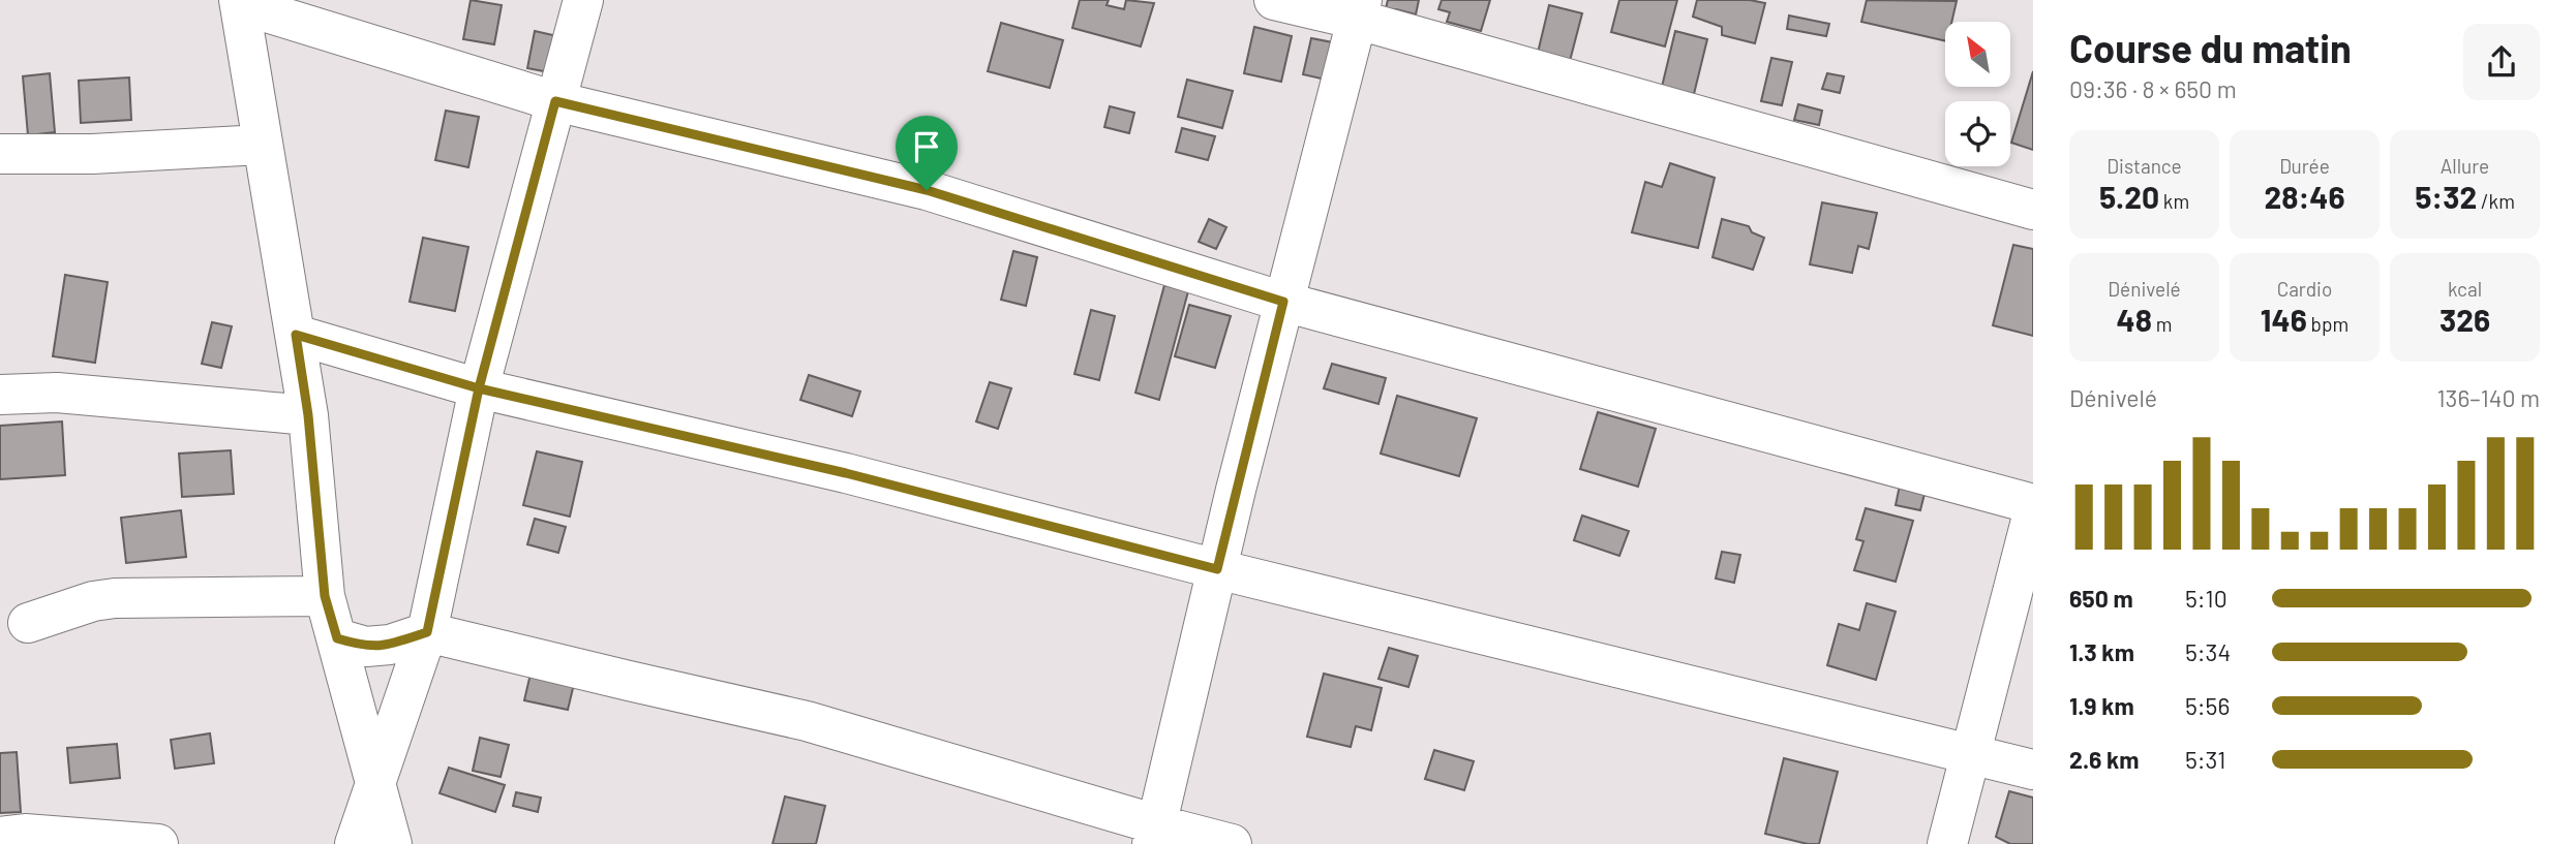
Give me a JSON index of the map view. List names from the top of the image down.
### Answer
{
  "north": "top left",
  "page": {
    "heading": ["Course du matin", "09:36 · 8 × 650 m"],
    "stats": [
      ["Distance", "5.20 km"],
      ["Durée", "28:46"],
      ["Allure", "5:32 /km"],
      ["Dénivelé", "48 m"],
      ["Cardio", "146 bpm"],
      ["kcal", "326"]
    ],
    "chart": ["Dénivelé", "136–140 m"],
    "list": [
      {
        "name": "650 m",
        "note": "5:10"
      },
      {
        "name": "1.3 km",
        "note": "5:34"
      },
      {
        "name": "1.9 km",
        "note": "5:56"
      },
      {
        "name": "2.6 km",
        "note": "5:31"
      }
    ]
  }
}
